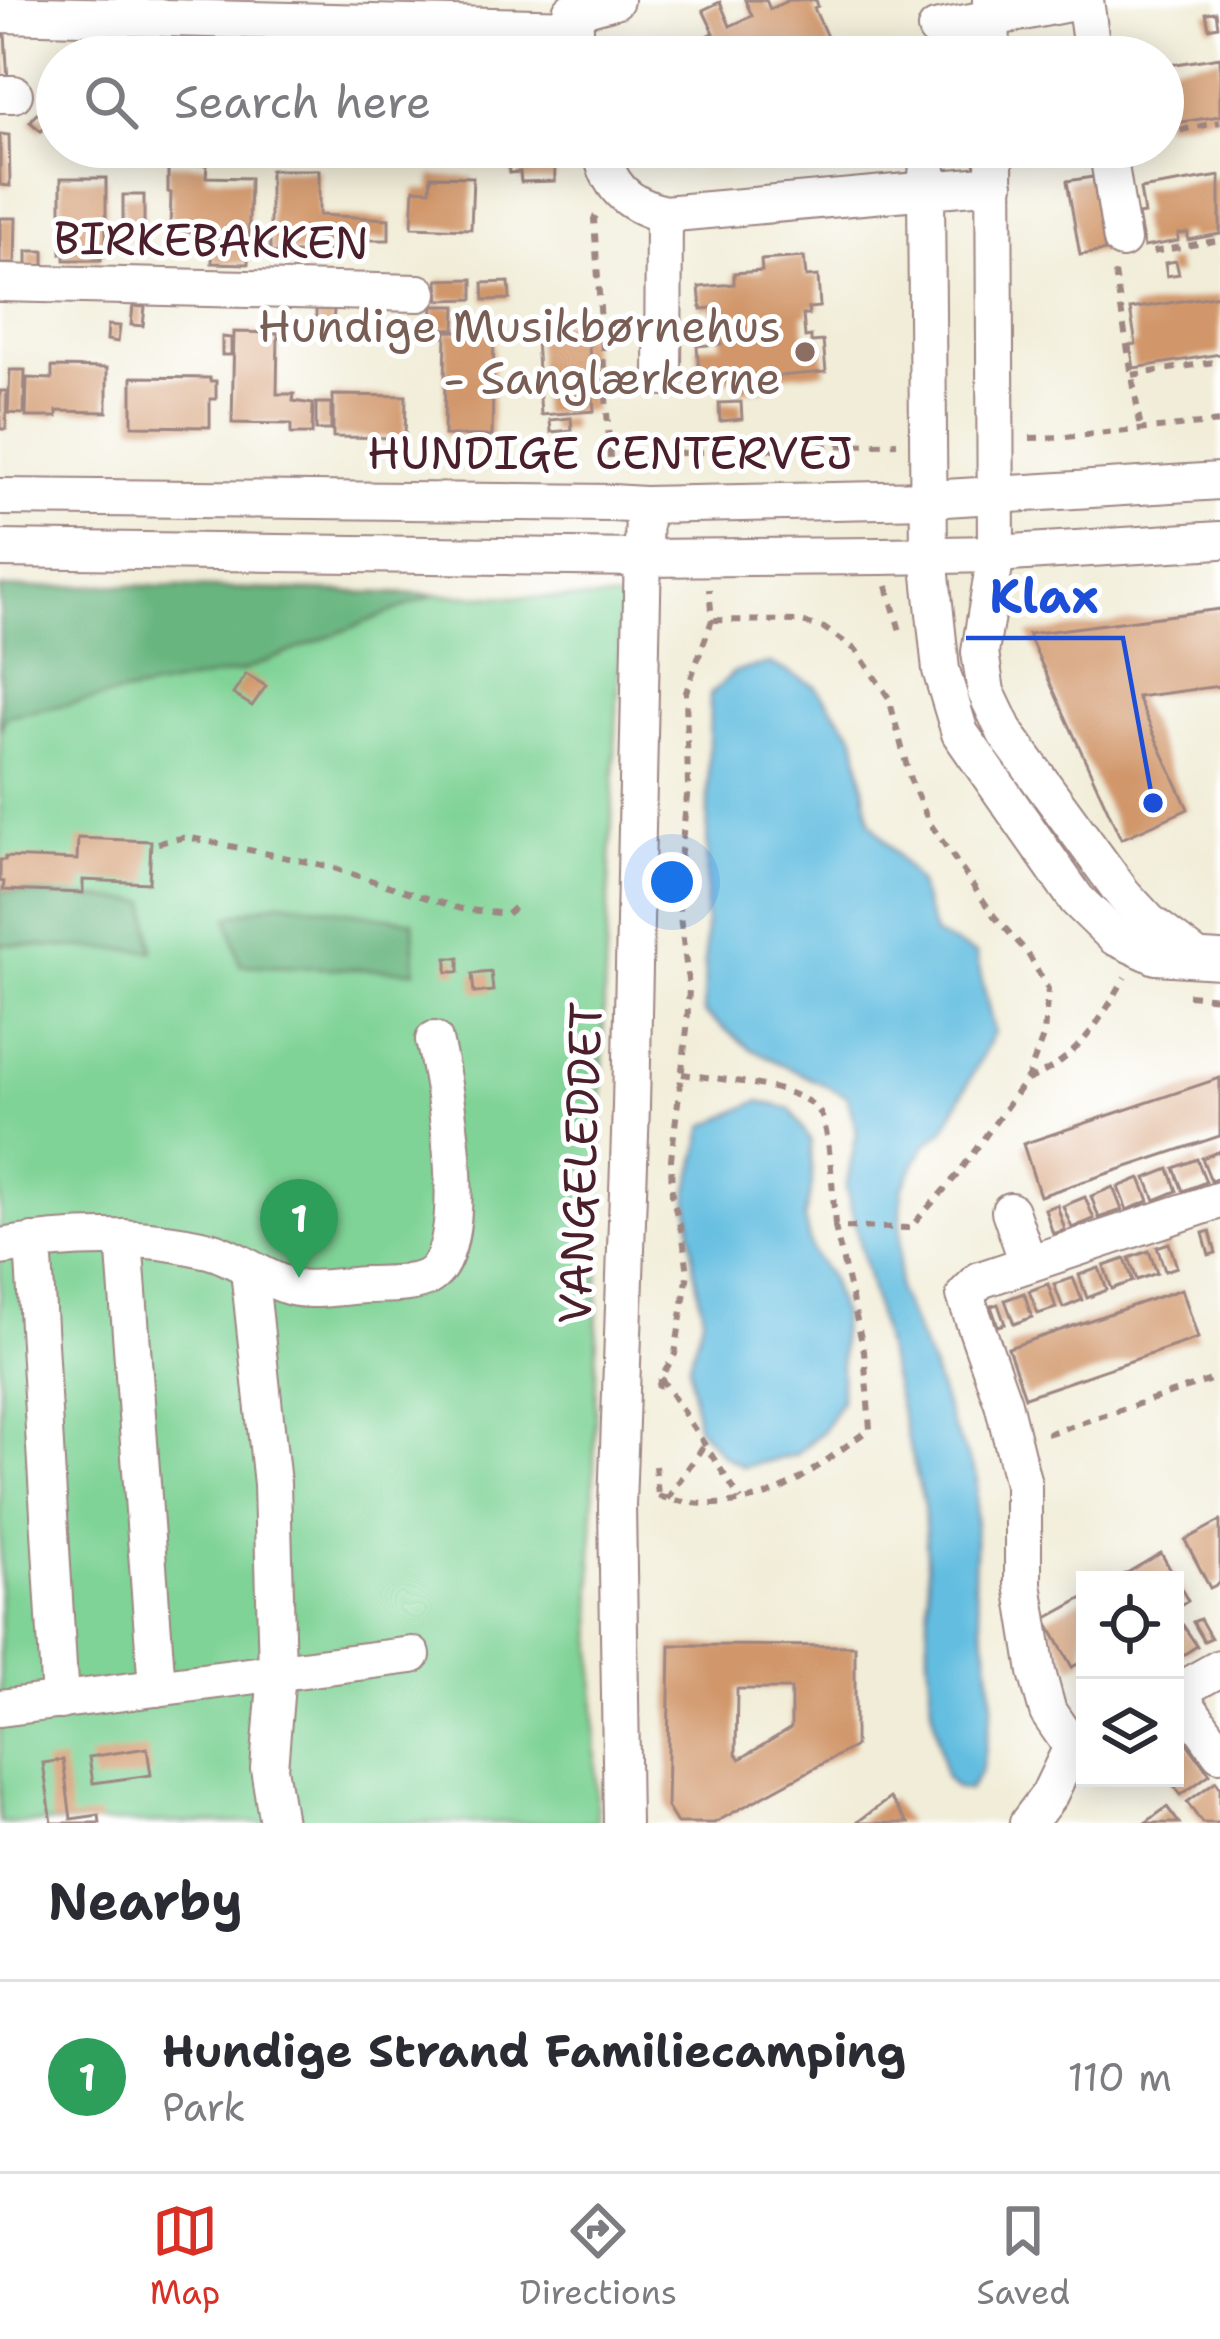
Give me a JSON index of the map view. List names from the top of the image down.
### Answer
{
  "streets": {
    "street": ["BIRKEBAKKEN", "HUNDIGE CENTERVEJ", "VANGELEDDET"]
  },
  "crossings": [
    ["HUNDIGE CENTERVEJ", "VANGELEDDET"]
  ],
  "places": ["Hundige Musikbørnehus - Sanglærkerne", "Klax"],
  "page": {
    "search": "Search here",
    "pins": "1",
    "heading": "Nearby",
    "list": [
      {
        "mark": "1",
        "name": "Hundige Strand Familiecamping",
        "note": "Park",
        "value": "110 m"
      }
    ],
    "nav": ["Map", "Directions", "Saved"]
  }
}
